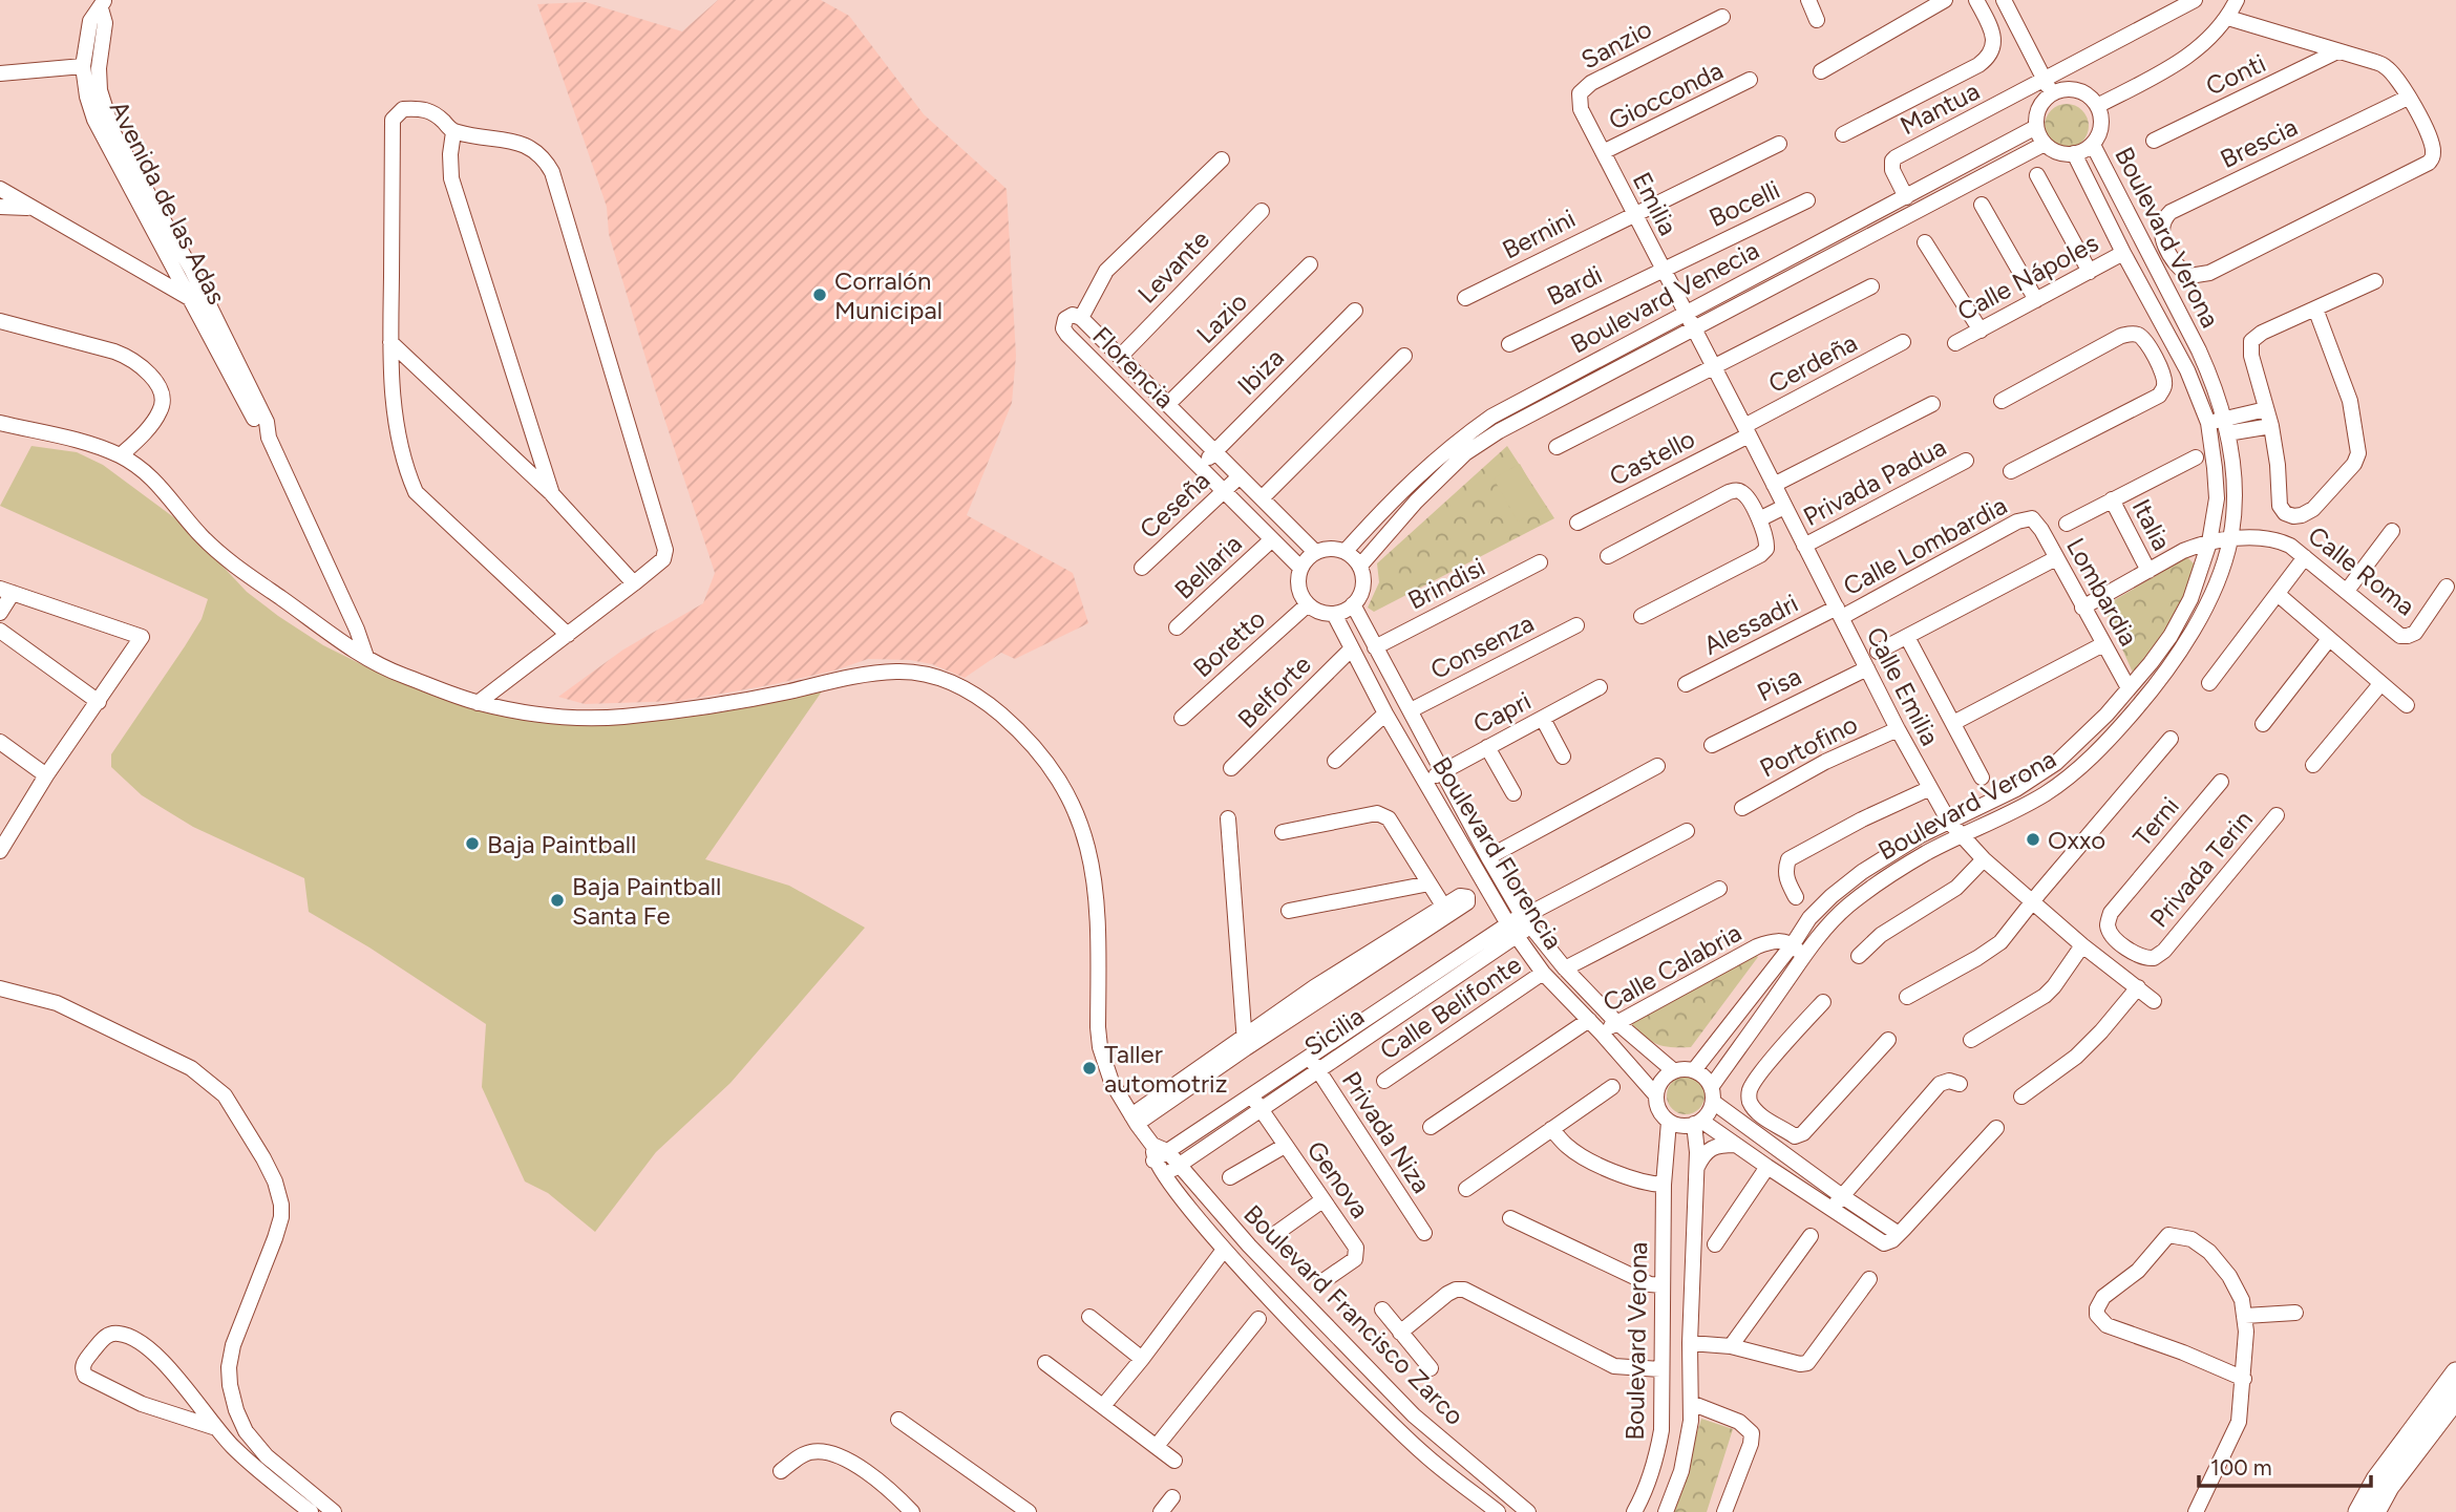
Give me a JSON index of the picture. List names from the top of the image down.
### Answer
{
  "streets": {
    "street": [
      "Sanzio",
      "Conti",
      "Giocconda",
      "Mantua",
      "Brescia",
      "Avenida de las Adas",
      "Emilia",
      "Bocelli",
      "Bernini",
      "Boulevard Verona",
      "Levante",
      "Calle Nápoles",
      "Bardi",
      "Boulevard Venecia",
      "Lazio",
      "Cerdeña",
      "Florencia",
      "Ibiza",
      "Castello",
      "Privada Padua",
      "Ceseña",
      "Italia",
      "Calle Lombardia",
      "Bellaria",
      "Calle Roma",
      "Brindisi",
      "Lombardia",
      "Alessadri",
      "Boretto",
      "Consenza",
      "Pisa",
      "Calle Emilia",
      "Belforte",
      "Capri",
      "Portofino",
      "Terni",
      "Boulevard Florencia",
      "Privada Terin",
      "Calle Calabria",
      "Calle Belifonte",
      "Sicilia",
      "Privada Niza",
      "Genova",
      "Boulevard Francisco Zarco"
    ]
  },
  "crossings": [
    ["Sanzio", "Emilia"],
    ["Conti", "Brescia"],
    ["Giocconda", "Emilia"],
    ["Mantua", "Boulevard Verona"],
    ["Mantua", "Boulevard Venecia"],
    ["Avenida de las Adas", "Boulevard Francisco Zarco"],
    ["Emilia", "Bocelli"],
    ["Emilia", "Bernini"],
    ["Emilia", "Bardi"],
    ["Emilia", "Boulevard Venecia"],
    ["Emilia", "Calle Emilia"],
    ["Bocelli", "Bardi"],
    ["Boulevard Verona", "Calle Nápoles"],
    ["Boulevard Verona", "Boulevard Venecia"],
    ["Boulevard Verona", "Calle Roma"],
    ["Boulevard Verona", "Lombardia"],
    ["Boulevard Verona", "Calle Emilia"],
    ["Boulevard Verona", "Boulevard Florencia"],
    ["Boulevard Verona", "Calle Calabria"],
    ["Levante", "Florencia"],
    ["Boulevard Venecia", "Florencia"],
    ["Boulevard Venecia", "Boretto"],
    ["Boulevard Venecia", "Calle Emilia"],
    ["Boulevard Venecia", "Boulevard Florencia"],
    ["Lazio", "Florencia"],
    ["Cerdeña", "Castello"],
    ["Cerdeña", "Calle Emilia"],
    ["Florencia", "Ibiza"],
    ["Florencia", "Ceseña"],
    ["Florencia", "Bellaria"],
    ["Florencia", "Boretto"],
    ["Florencia", "Boulevard Florencia"],
    ["Castello", "Calle Emilia"],
    ["Privada Padua", "Calle Emilia"],
    ["Italia", "Calle Roma"],
    ["Calle Lombardia", "Lombardia"],
    ["Calle Lombardia", "Alessadri"],
    ["Calle Lombardia", "Calle Emilia"],
    ["Calle Roma", "Lombardia"],
    ["Brindisi", "Boulevard Florencia"],
    ["Alessadri", "Calle Emilia"],
    ["Boretto", "Boulevard Florencia"],
    ["Consenza", "Boulevard Florencia"],
    ["Pisa", "Calle Emilia"],
    ["Calle Emilia", "Portofino"],
    ["Belforte", "Boulevard Florencia"],
    ["Capri", "Boulevard Florencia"],
    ["Terni", "Privada Terin"],
    ["Boulevard Florencia", "Calle Calabria"],
    ["Boulevard Florencia", "Calle Belifonte"],
    ["Boulevard Florencia", "Sicilia"],
    ["Sicilia", "Privada Niza"],
    ["Sicilia", "Genova"],
    ["Sicilia", "Boulevard Francisco Zarco"]
  ],
  "places": [
    "Corralón Municipal",
    "Oxxo",
    "Baja Paintball",
    "Baja Paintball Santa Fe",
    "Taller automotriz"
  ],
  "scale_bar": "100 m"
}
